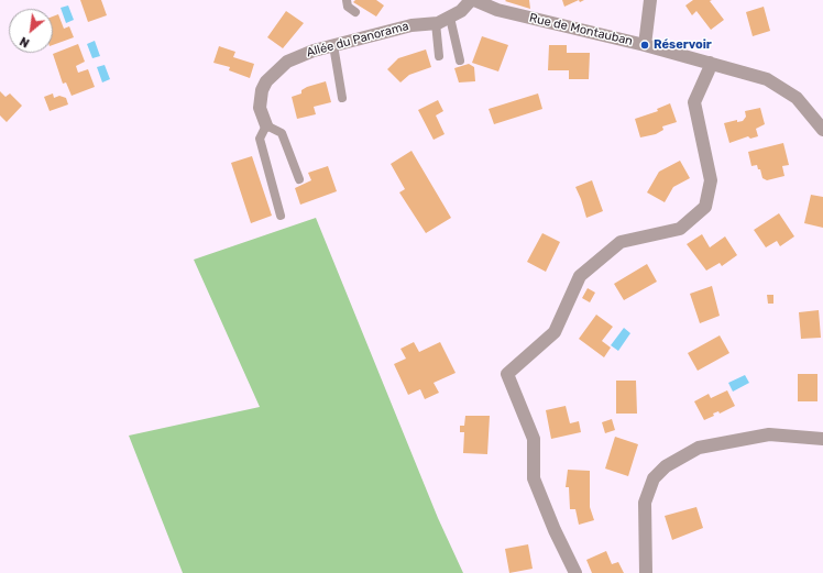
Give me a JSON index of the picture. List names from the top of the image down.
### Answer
{
  "streets": {
    "street": ["Rue de Montauban", "Allée du Panorama"]
  },
  "places": ["Réservoir"],
  "north": "bottom left"
}
